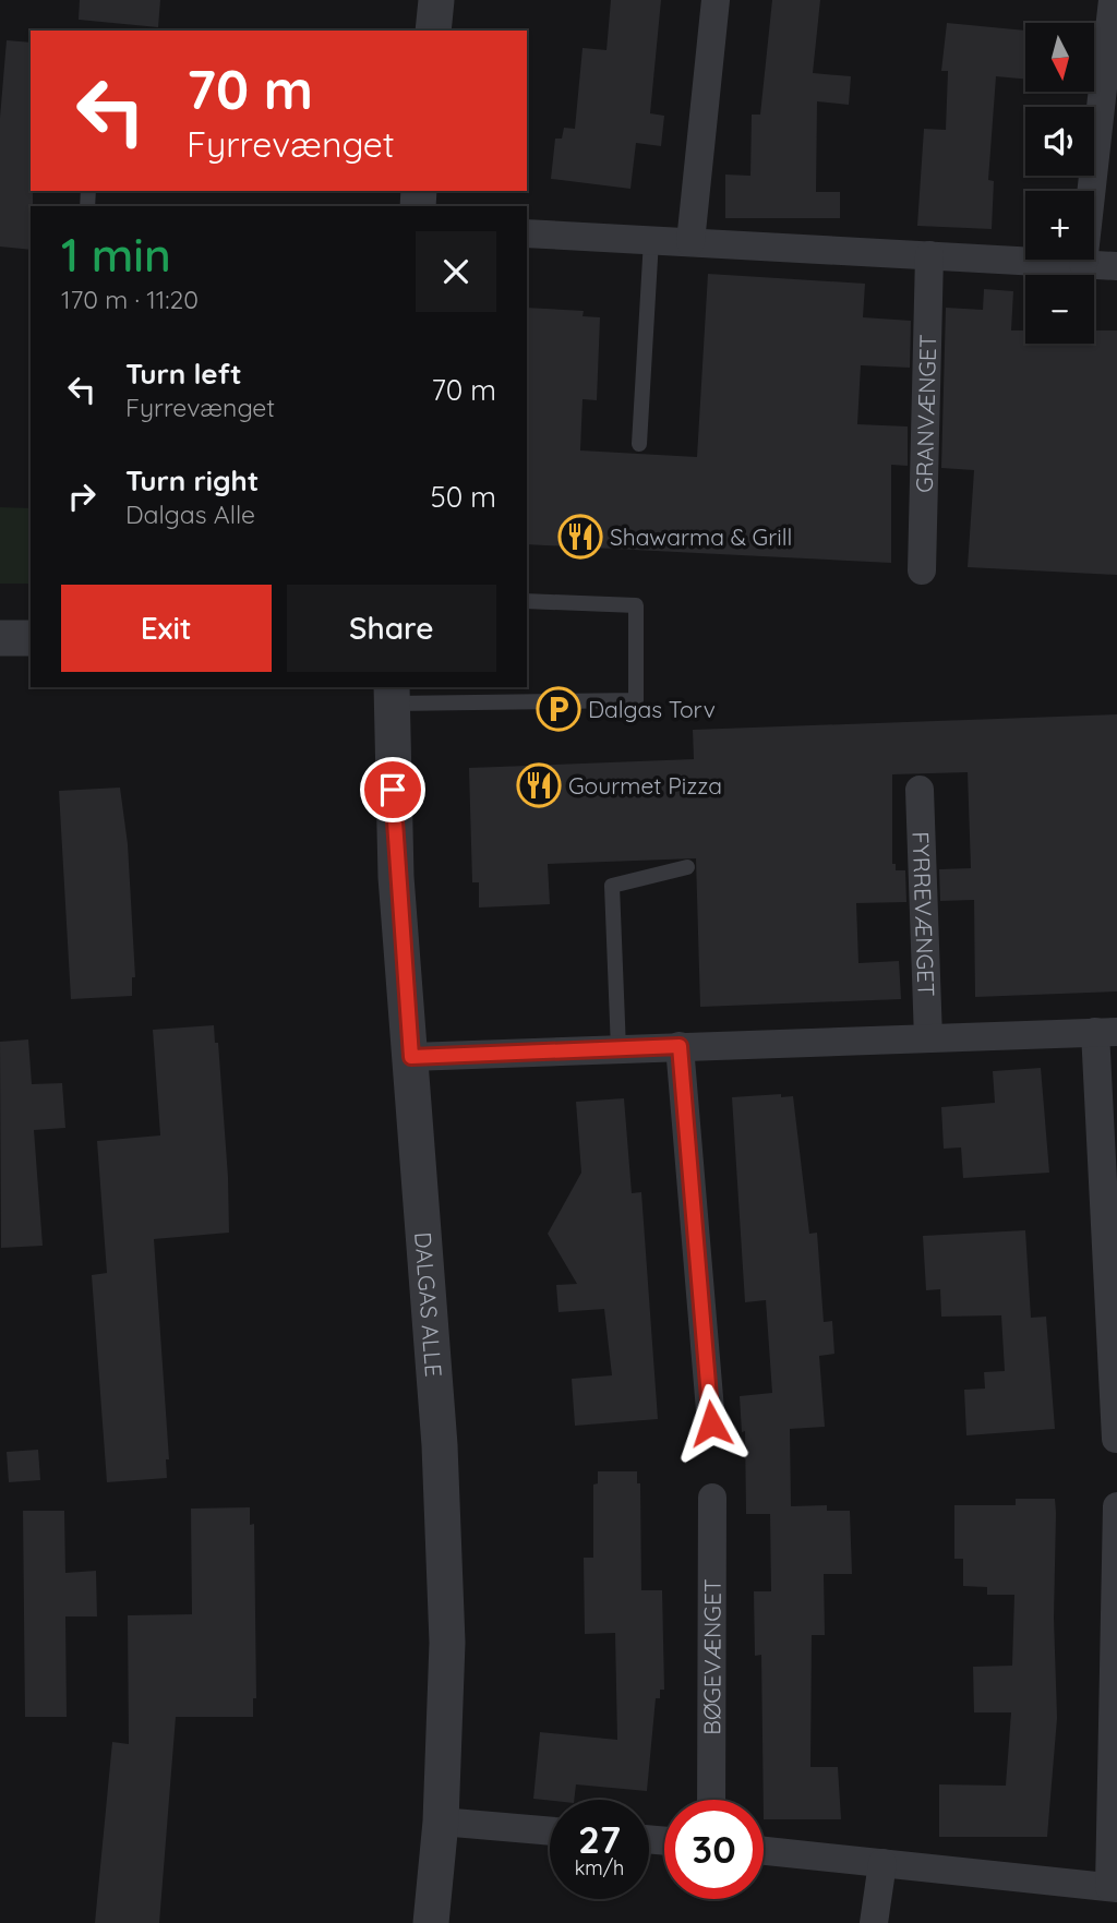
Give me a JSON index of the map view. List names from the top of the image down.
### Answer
{
  "streets": {
    "street": [
      "GRANVÆNGET",
      "FYRREVÆNGET",
      "DALGAS ALLE",
      "BØGEVÆNGET"
    ]
  },
  "places": {
    "restaurant": ["Shawarma & Grill", "Gourmet Pizza"],
    "parking": ["Dalgas Torv"]
  },
  "north": "bottom",
  "page": {
    "map_buttons": ["+", "−"],
    "turn": ["70 m", "Fyrrevænget"],
    "heading": ["1 min", "170 m · 11:20"],
    "list": [
      {
        "name": "Turn left",
        "note": "Fyrrevænget",
        "value": "70 m"
      },
      {
        "name": "Turn right",
        "note": "Dalgas Alle",
        "value": "50 m"
      }
    ],
    "buttons": ["Exit", "Share"],
    "speed": "27 km/h",
    "limit": "30"
  }
}
